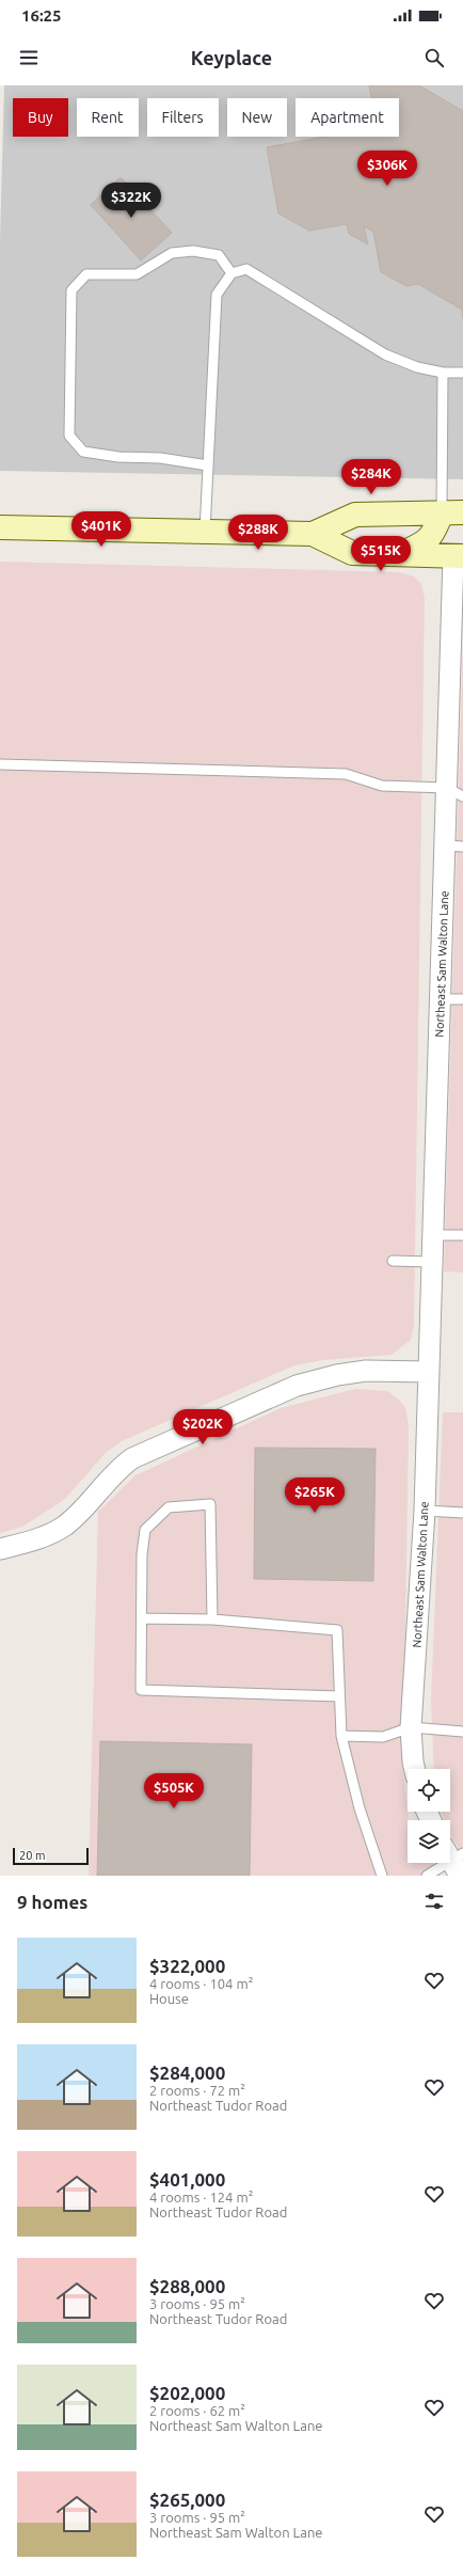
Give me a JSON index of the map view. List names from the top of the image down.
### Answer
{
  "streets": {
    "street": ["Northeast Sam Walton Lane"]
  },
  "scale_bar": "20 m",
  "page": {
    "status": "16:25",
    "header": "Keyplace",
    "chip": [
      "Buy",
      "Rent",
      "Filters",
      "New",
      "Apartment"
    ],
    "price": [
      "$306K",
      "$322K",
      "$284K",
      "$401K",
      "$288K",
      "$515K",
      "$202K",
      "$265K",
      "$505K"
    ],
    "scale": "20 m",
    "heading": "9 homes",
    "list": [
      {
        "name": "$322,000",
        "note": "4 rooms · 104 m² · House"
      },
      {
        "name": "$284,000",
        "note": "2 rooms · 72 m² · Northeast Tudor Road"
      },
      {
        "name": "$401,000",
        "note": "4 rooms · 124 m² · Northeast Tudor Road"
      },
      {
        "name": "$288,000",
        "note": "3 rooms · 95 m² · Northeast Tudor Road"
      },
      {
        "name": "$202,000",
        "note": "2 rooms · 62 m² · Northeast Sam Walton Lane"
      },
      {
        "name": "$265,000",
        "note": "3 rooms · 95 m² · Northeast Sam Walton Lane"
      }
    ]
  }
}
